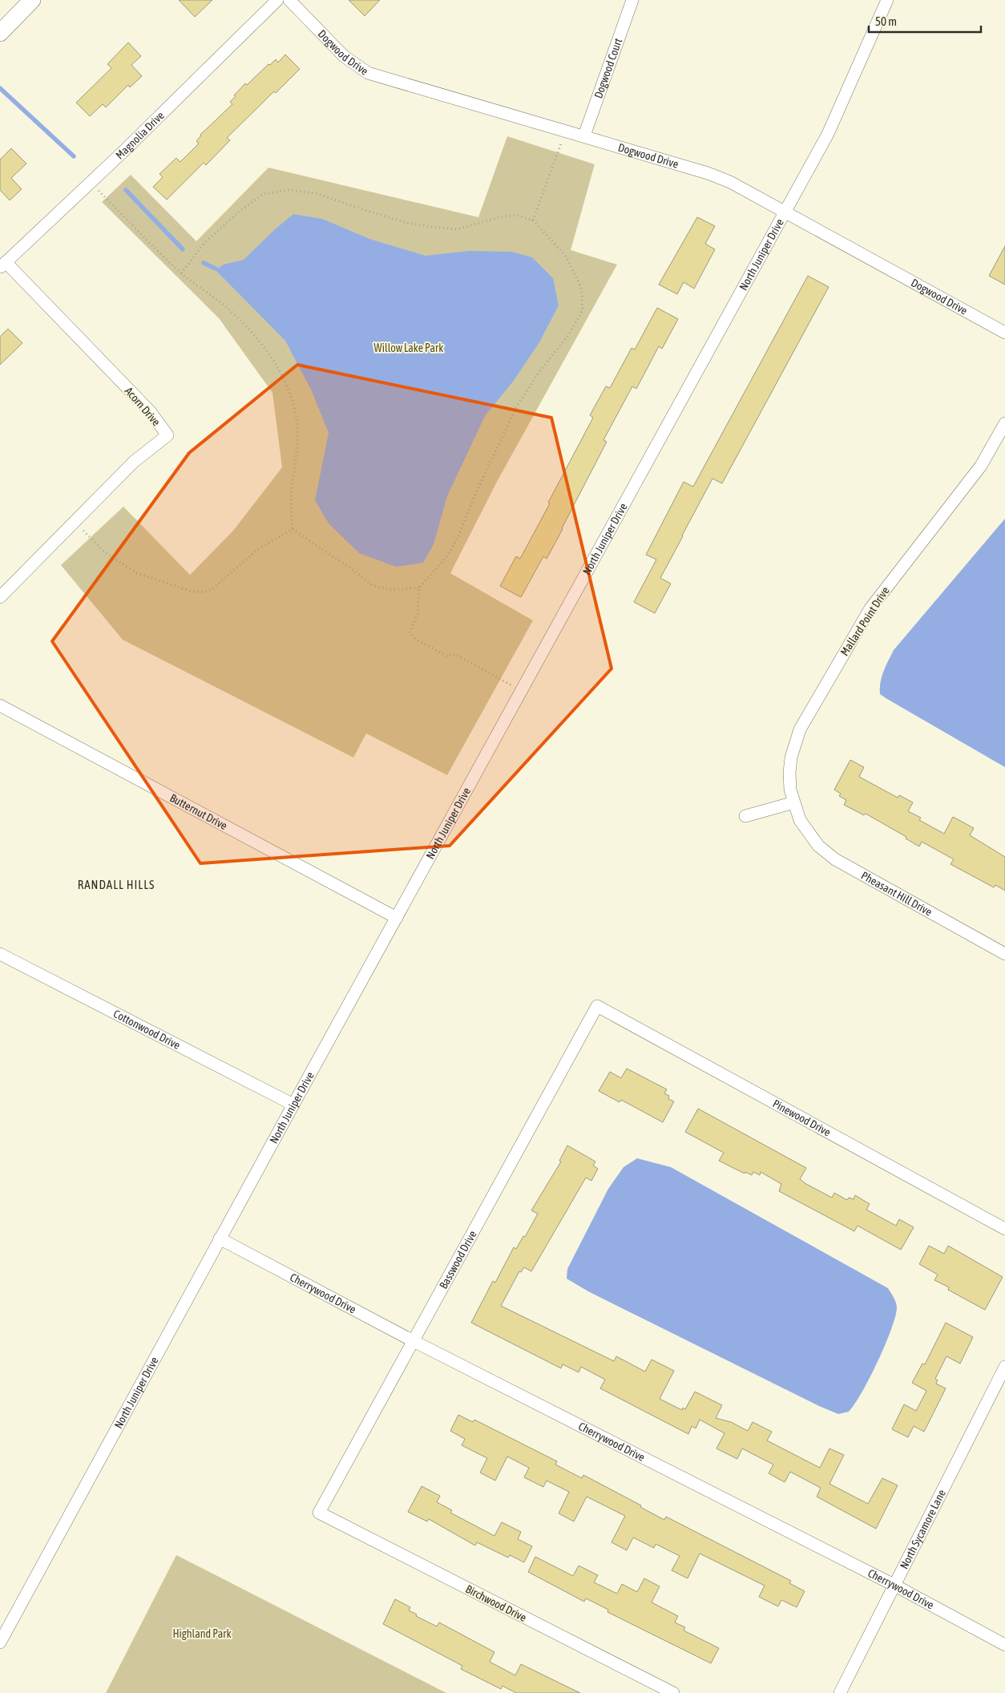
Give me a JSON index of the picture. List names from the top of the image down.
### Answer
{
  "streets": {
    "street": [
      "Dogwood Drive",
      "Dogwood Court",
      "Magnolia Drive",
      "North Juniper Drive",
      "Acorn Drive",
      "Mallard Point Drive",
      "Butternut Drive",
      "Pheasant Hill Drive",
      "Cottonwood Drive",
      "Pinewood Drive",
      "Basswood Drive",
      "Cherrywood Drive",
      "North Sycamore Lane",
      "Birchwood Drive"
    ]
  },
  "crossings": [
    ["Dogwood Drive", "Dogwood Court"],
    ["Dogwood Drive", "North Juniper Drive"],
    ["Magnolia Drive", "Acorn Drive"],
    ["North Juniper Drive", "Butternut Drive"],
    ["North Juniper Drive", "Cottonwood Drive"],
    ["North Juniper Drive", "Cherrywood Drive"],
    ["Mallard Point Drive", "Pheasant Hill Drive"],
    ["Pinewood Drive", "Basswood Drive"],
    ["Basswood Drive", "Cherrywood Drive"],
    ["Basswood Drive", "Birchwood Drive"],
    ["Cherrywood Drive", "North Sycamore Lane"]
  ],
  "districts": ["RANDALL HILLS"],
  "parks": ["Willow Lake Park", "Highland Park"],
  "scale_bar": "50 m"
}
